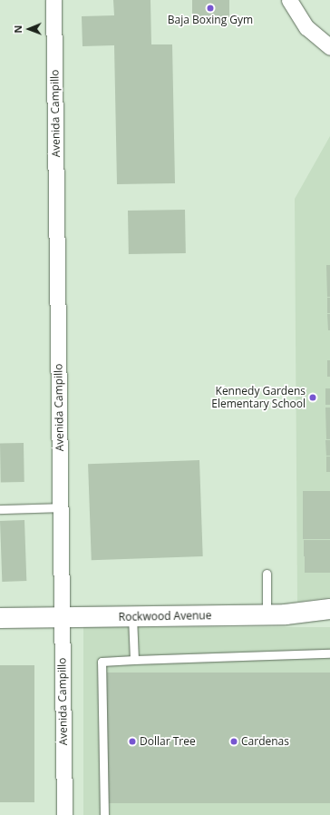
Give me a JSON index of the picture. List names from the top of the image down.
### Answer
{
  "streets": {
    "street": ["Avenida Campillo", "Rockwood Avenue"]
  },
  "crossings": [
    ["Avenida Campillo", "Rockwood Avenue"]
  ],
  "places": [
    "Baja Boxing Gym",
    "Kennedy Gardens Elementary School",
    "Dollar Tree",
    "Cardenas"
  ],
  "north": "left"
}
